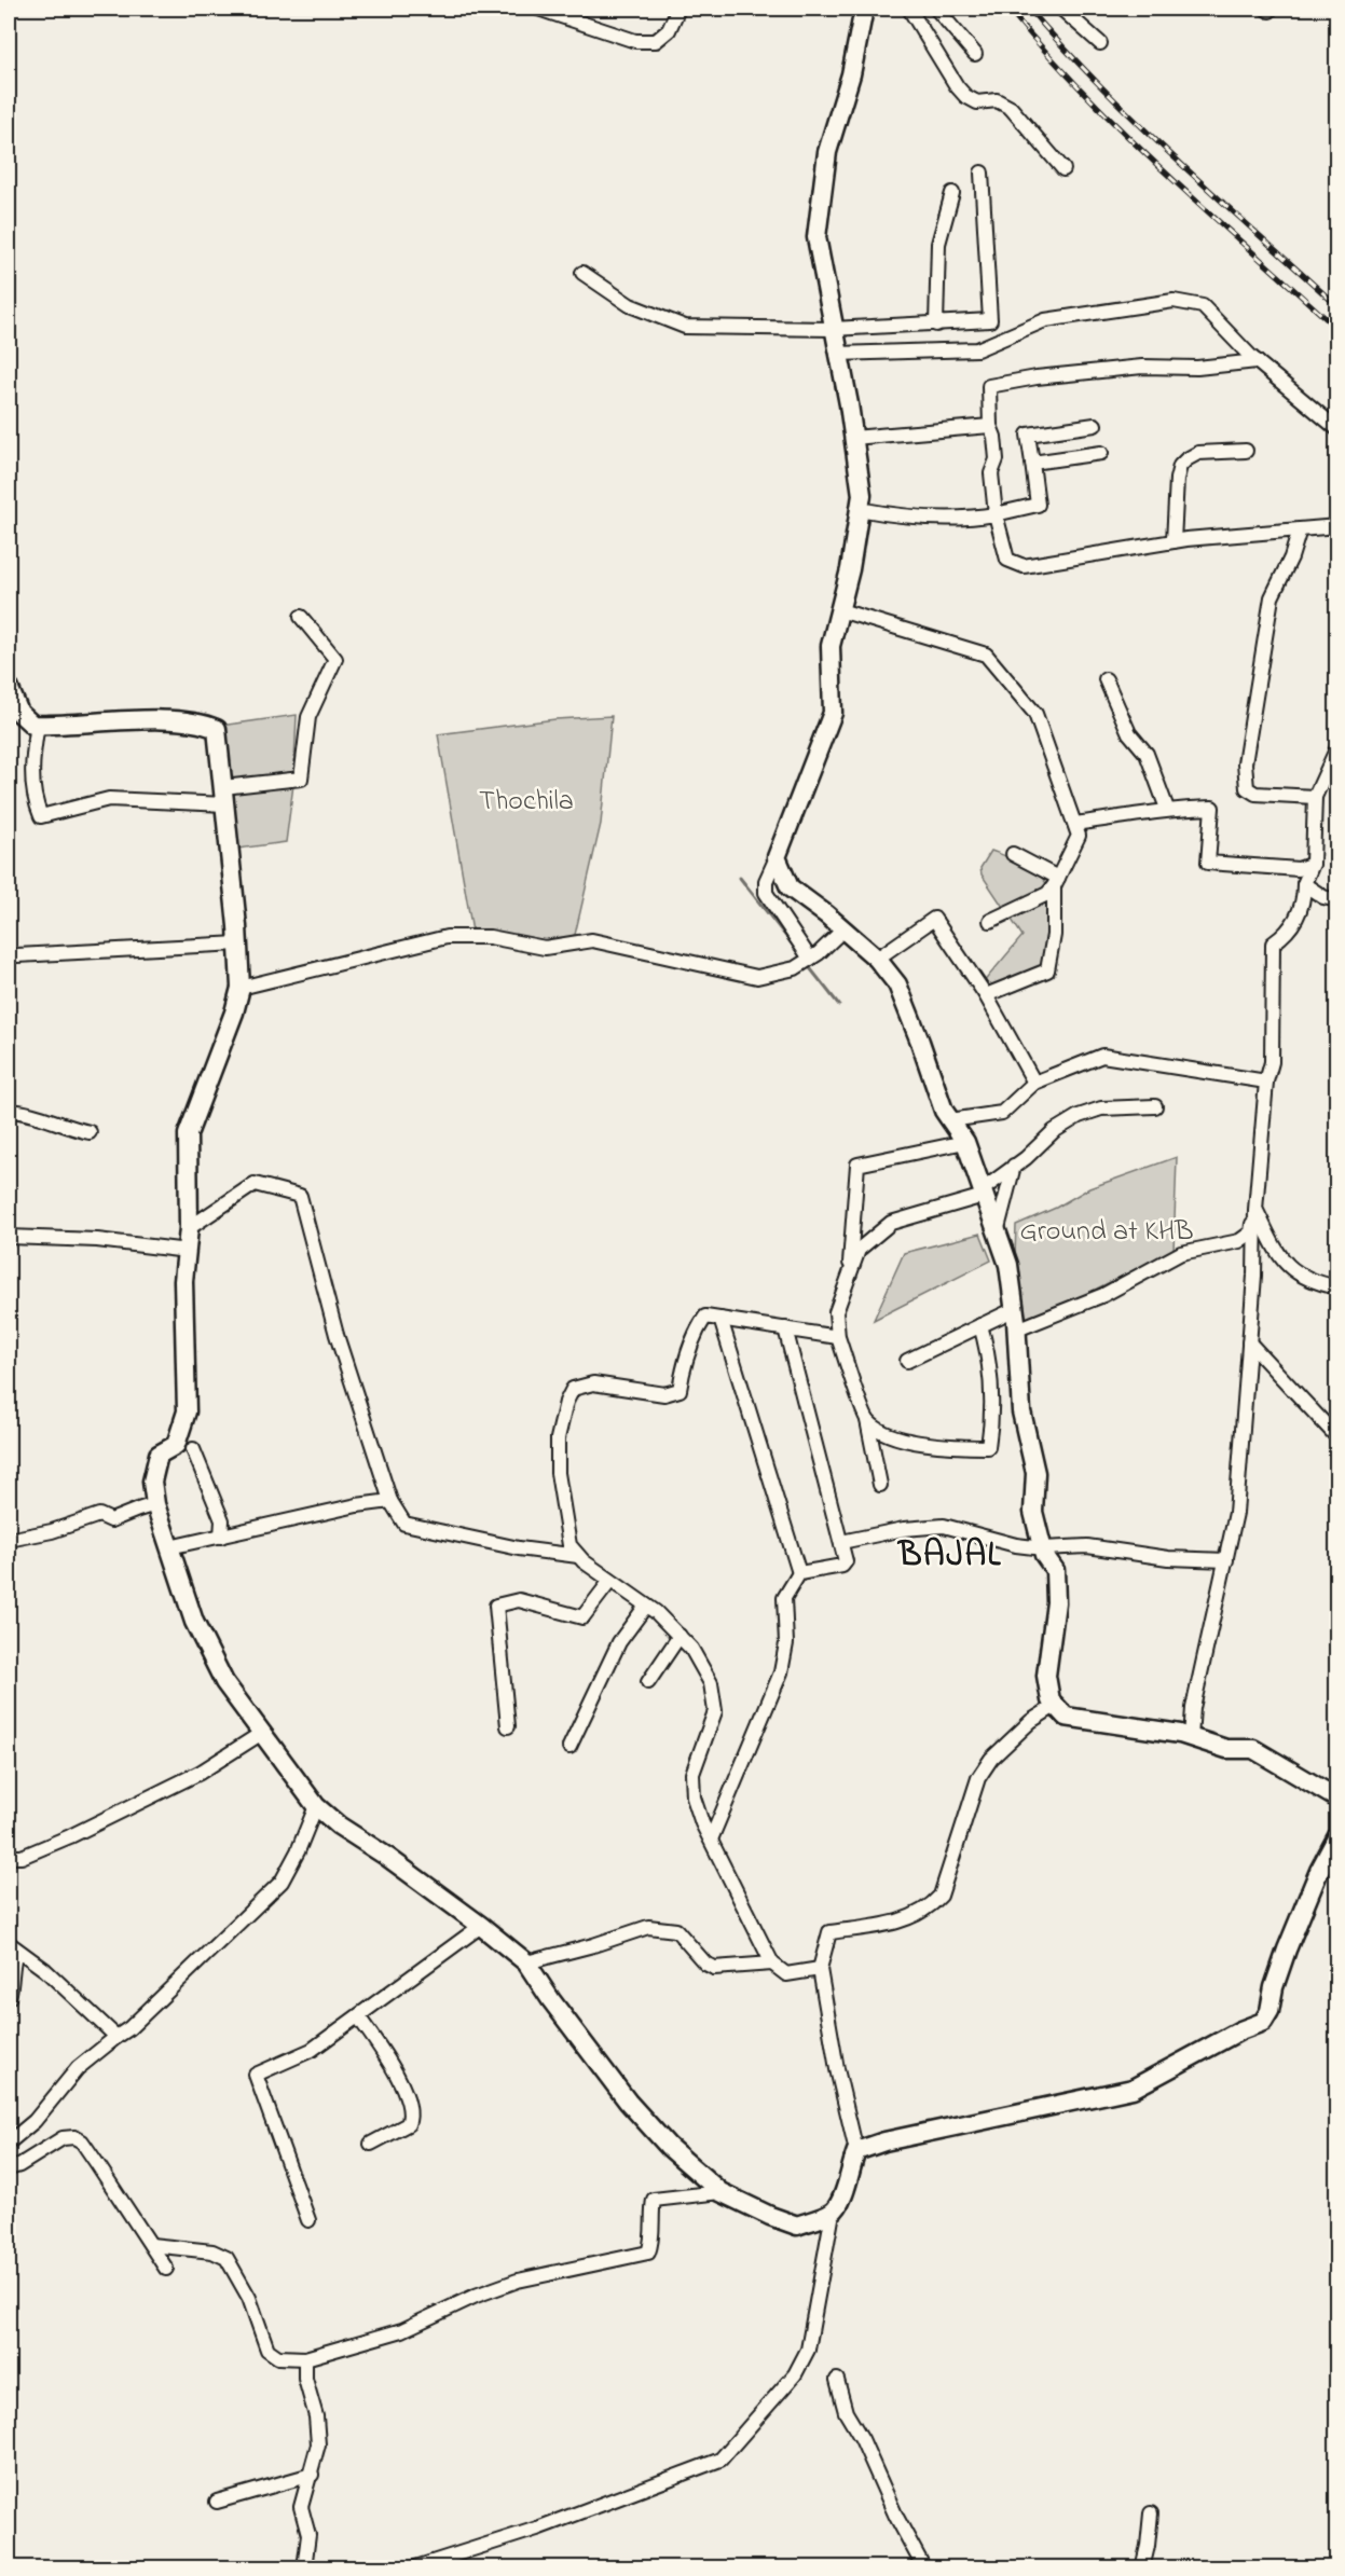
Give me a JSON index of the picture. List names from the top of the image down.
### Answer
{
  "districts": ["BAJAL"],
  "parks": ["Thochila", "Ground at KHB"]
}
